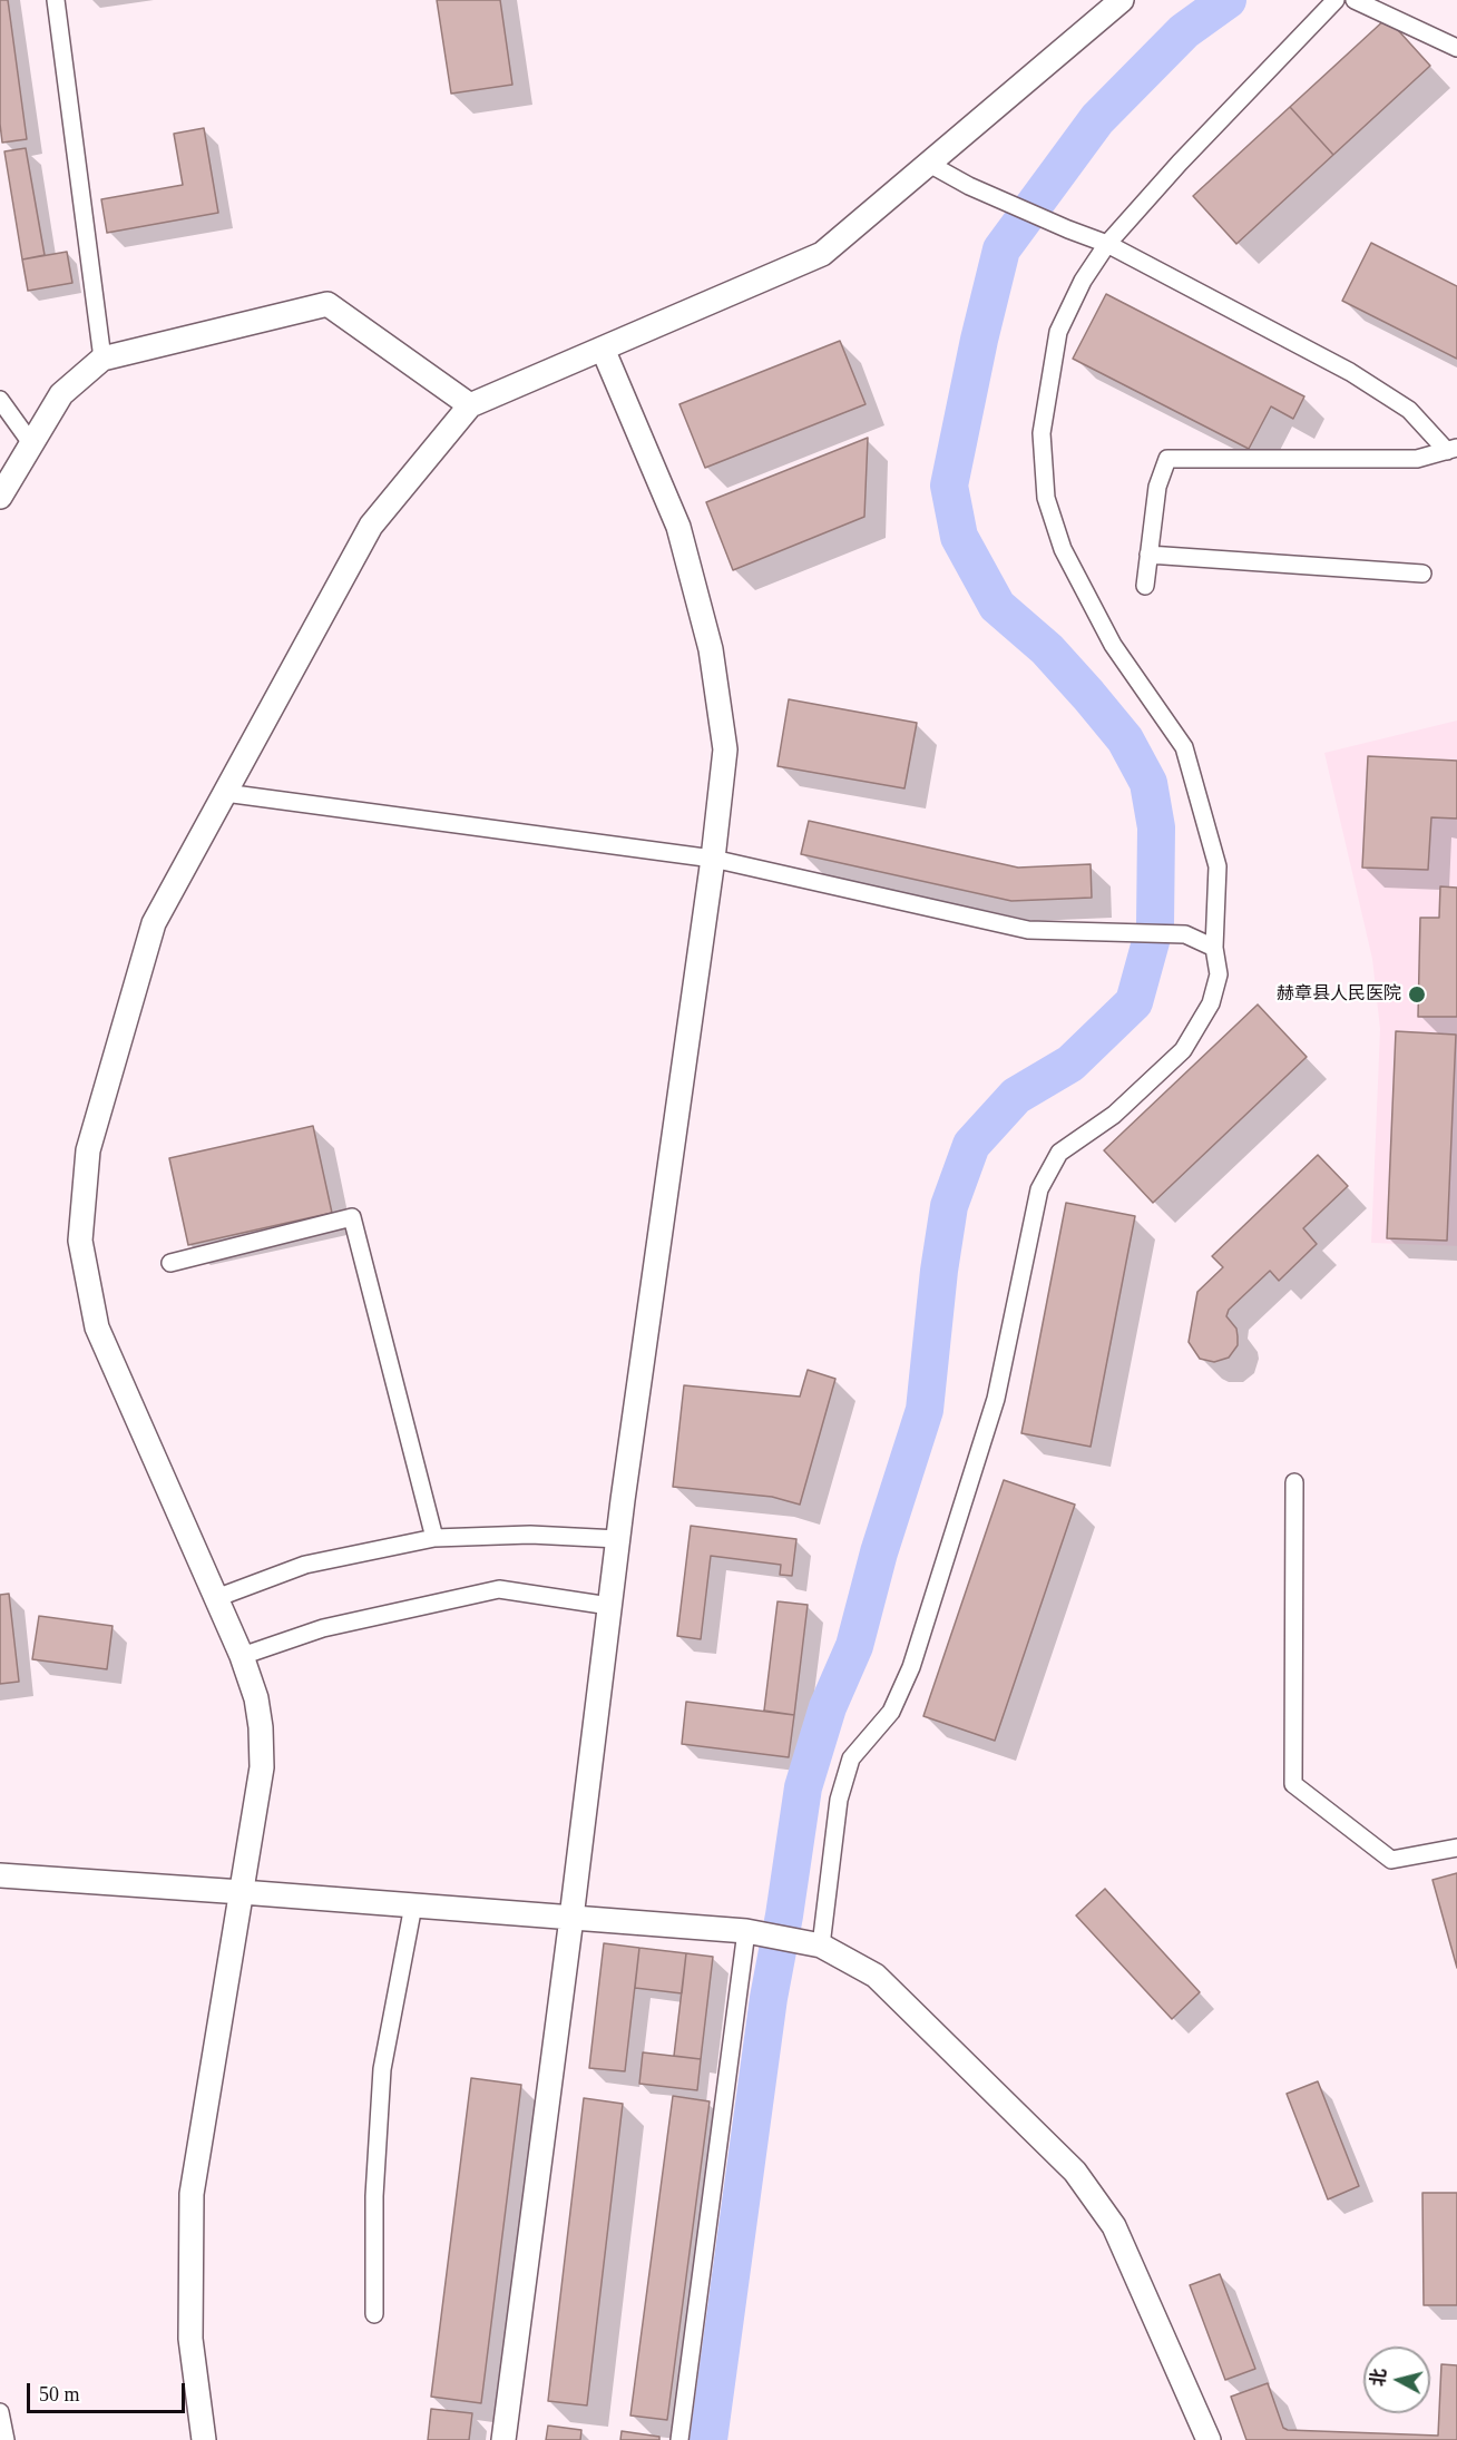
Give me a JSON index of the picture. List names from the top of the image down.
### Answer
{
  "places": ["赫章县人民医院"],
  "scale_bar": "50 m",
  "north": "left"
}
